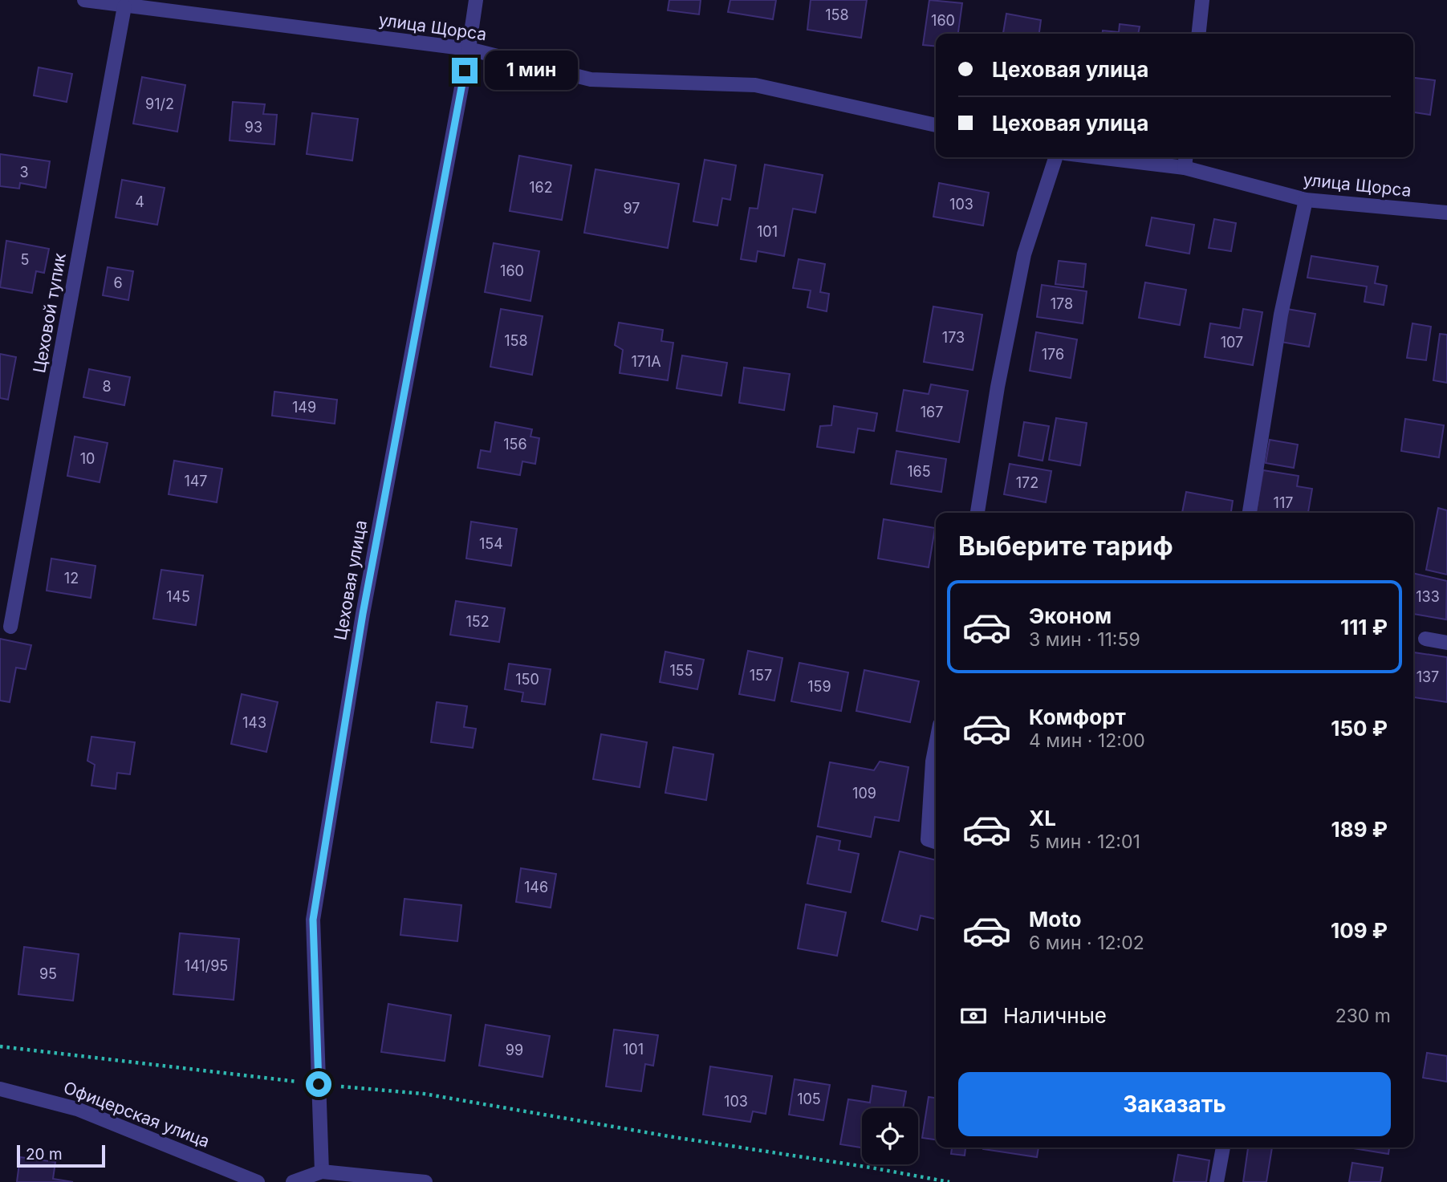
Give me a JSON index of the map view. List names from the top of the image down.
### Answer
{
  "streets": {
    "street": [
      "улица Щорса",
      "Цеховой тупик",
      "Цеховая улица",
      "Офицерская улица"
    ]
  },
  "crossings": [
    ["улица Щорса", "Цеховой тупик"],
    ["улица Щорса", "Цеховая улица"]
  ],
  "house_numbers": [
    "158",
    "160",
    "91/2",
    "93",
    "3",
    "162",
    "4",
    "103",
    "97",
    "101",
    "5",
    "160",
    "6",
    "178",
    "173",
    "158",
    "107",
    "176",
    "171А",
    "8",
    "149",
    "167",
    "156",
    "10",
    "165",
    "147",
    "172",
    "117",
    "154",
    "12",
    "145",
    "133",
    "152",
    "155",
    "157",
    "137",
    "150",
    "159",
    "143",
    "109",
    "146",
    "141/95",
    "95",
    "101",
    "99",
    "105",
    "103"
  ],
  "scale_bar": "20 m",
  "page": {
    "banner": ["Цеховая улица", "Цеховая улица"],
    "bubble": "1 мин",
    "heading": "Выберите тариф",
    "list": [
      {
        "name": "Эконом",
        "note": "3 мин · 11:59",
        "value": "111 ₽"
      },
      {
        "name": "Комфорт",
        "note": "4 мин · 12:00",
        "value": "150 ₽"
      },
      {
        "name": "XL",
        "note": "5 мин · 12:01",
        "value": "189 ₽"
      },
      {
        "name": "Moto",
        "note": "6 мин · 12:02",
        "value": "109 ₽"
      }
    ],
    "pay": ["Наличные", "230 m"],
    "buttons": "Заказать",
    "scale": "20 m"
  }
}
